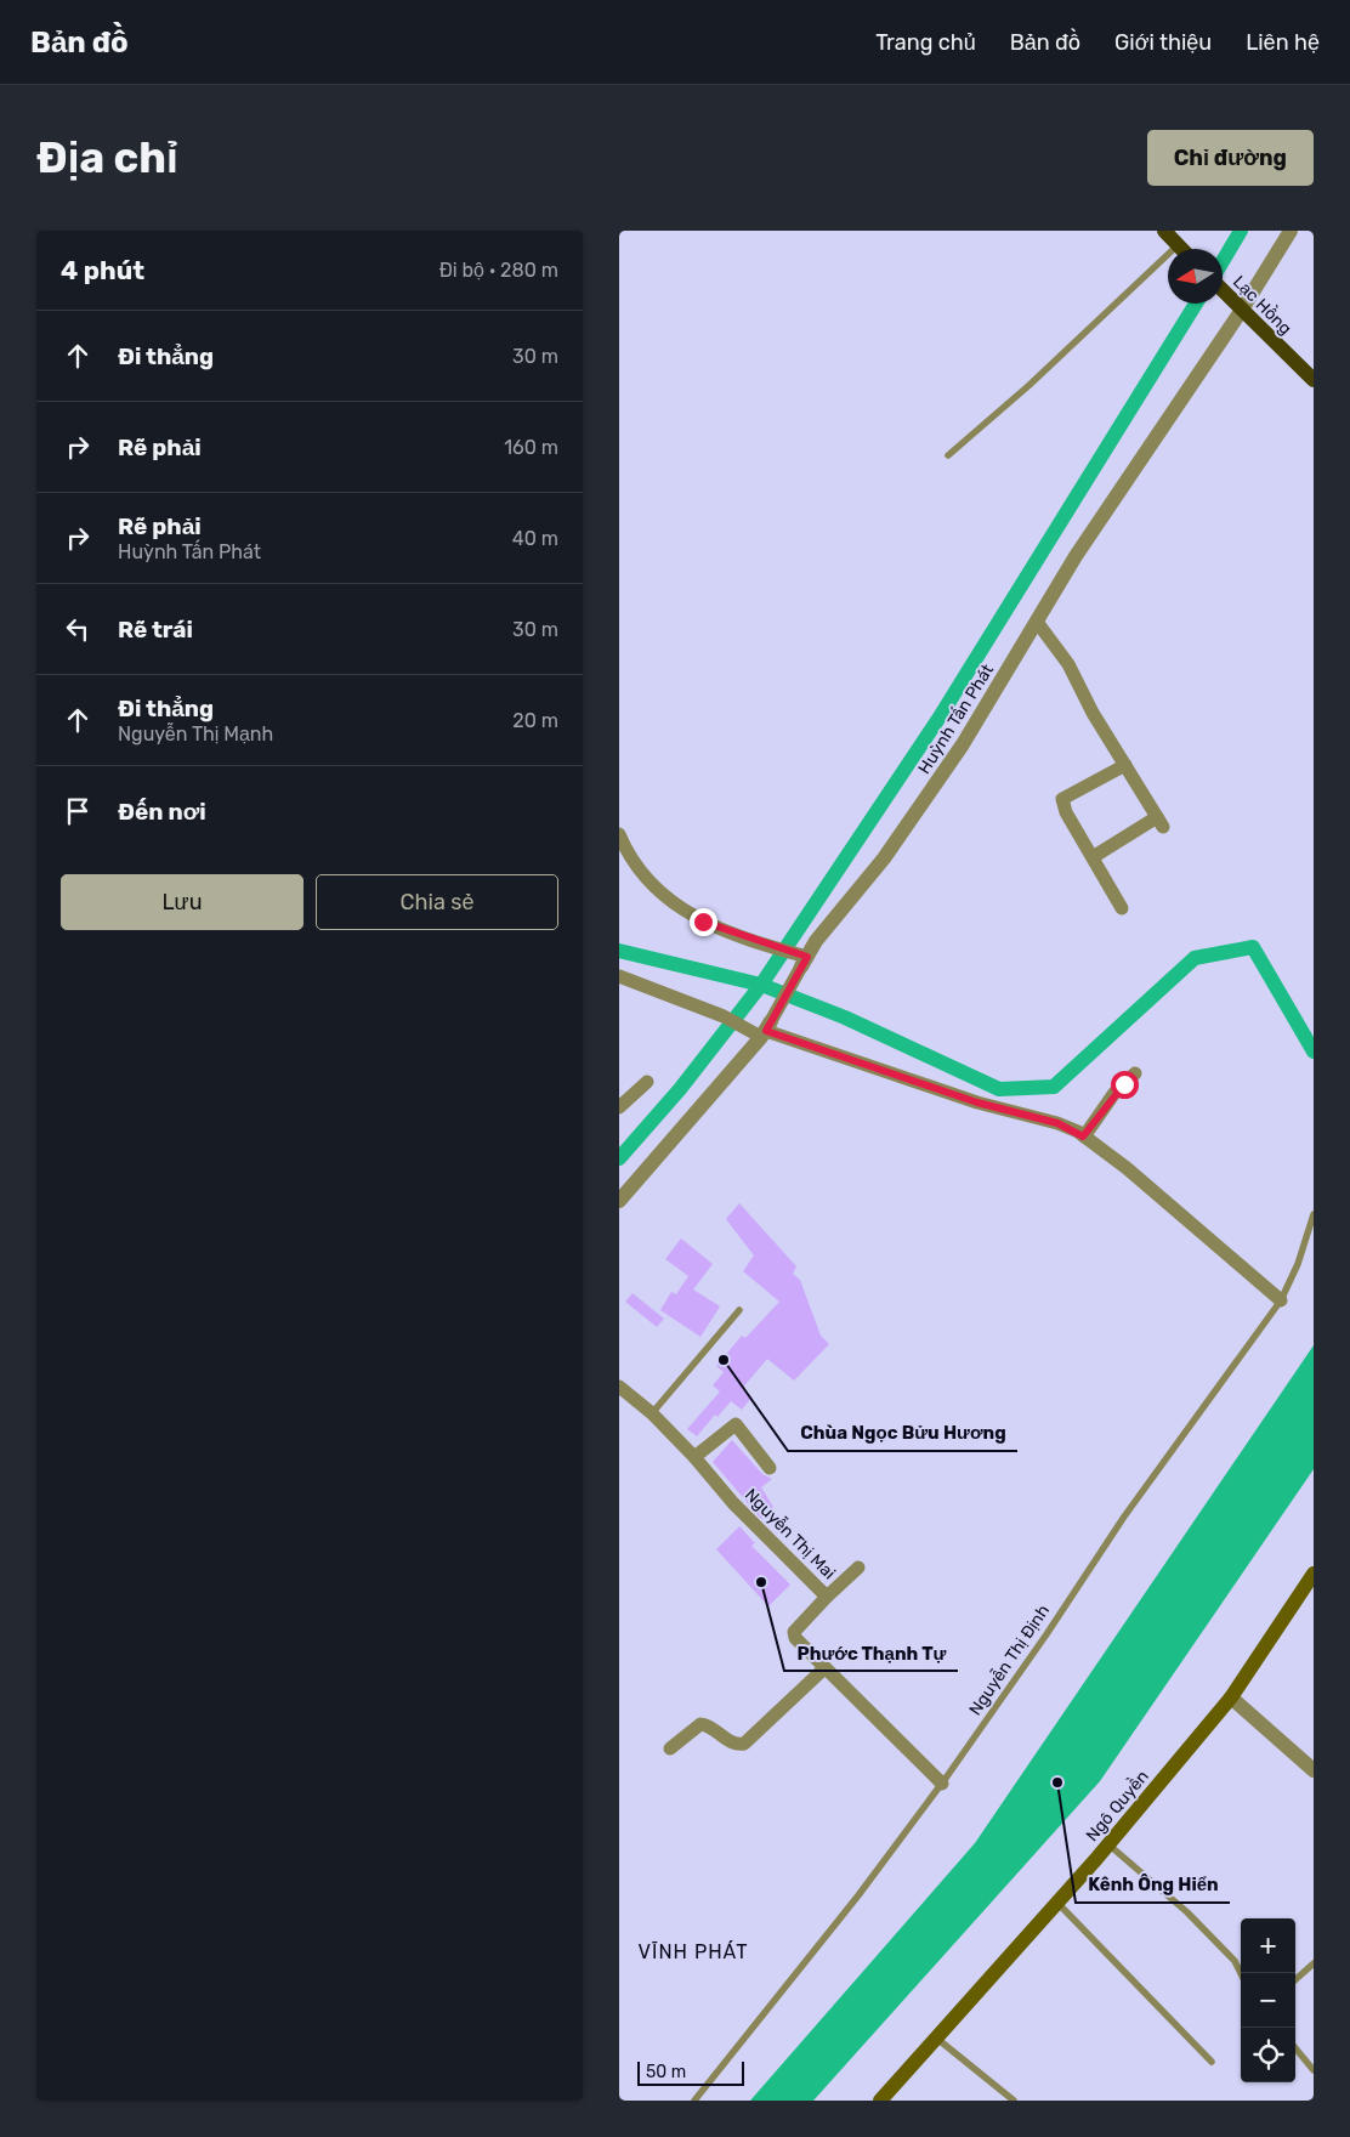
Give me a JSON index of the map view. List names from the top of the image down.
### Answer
{
  "streets": {
    "main road": ["Lạc Hồng", "Ngô Quyền"],
    "street": ["Huỳnh Tấn Phát", "Nguyễn Thị Mai"],
    "lane": ["Nguyễn Thị Định"]
  },
  "crossings": [
    ["Lạc Hồng", "Huỳnh Tấn Phát"],
    ["Nguyễn Thị Mai", "Nguyễn Thị Định"]
  ],
  "districts": ["VĨNH PHÁT"],
  "places": ["Chùa Ngọc Bửu Hương", "Phước Thạnh Tự", "Kênh Ông Hiển"],
  "scale_bar": "50 m",
  "north": "left",
  "page": {
    "header": "Bản đồ",
    "nav": [
      "Trang chủ",
      "Bản đồ",
      "Giới thiệu",
      "Liên hệ"
    ],
    "buttons": [
      "Chỉ đường",
      ["Lưu", "Chia sẻ"]
    ],
    "title": "Địa chỉ",
    "heading": ["4 phút", "Đi bộ · 280 m"],
    "list": [
      ["Đi thẳng", "30 m"],
      ["Rẽ phải", "160 m"],
      ["Rẽ phải", "Huỳnh Tấn Phát", "40 m"],
      ["Rẽ trái", "30 m"],
      ["Đi thẳng", "Nguyễn Thị Mạnh", "20 m"],
      "Đến nơi"
    ],
    "map_buttons": ["+", "−"],
    "scale": "50 m"
  }
}
